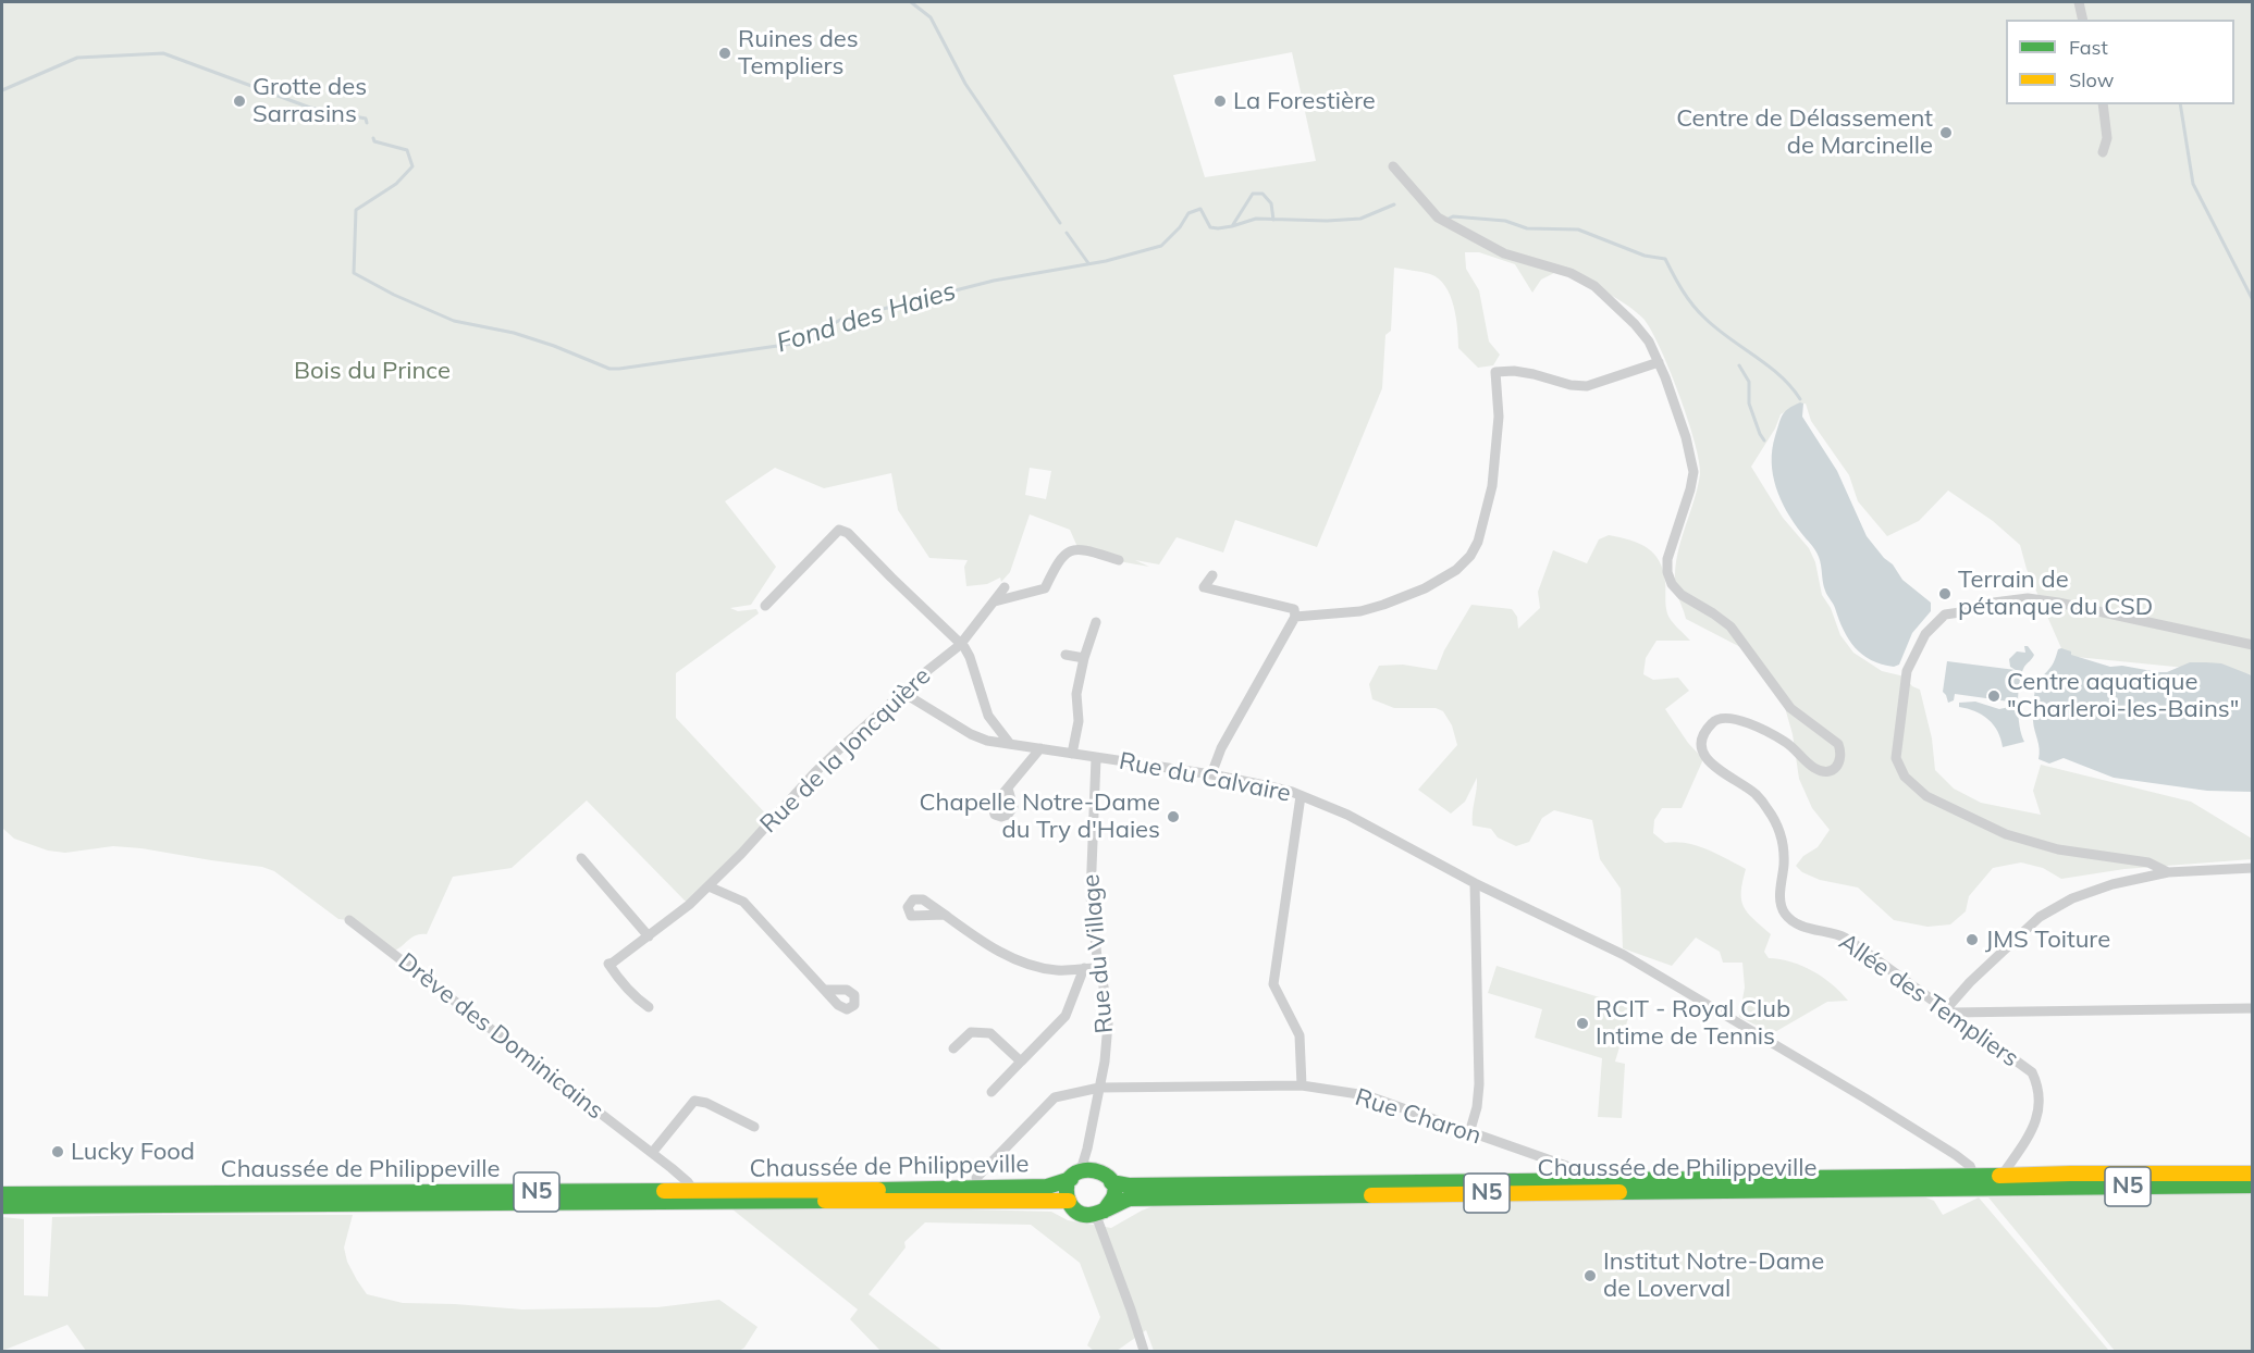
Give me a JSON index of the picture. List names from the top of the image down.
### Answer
{
  "streets": {
    "main road": ["Chaussée de Philippeville", "N5"],
    "street": [
      "Rue de la Joncquière",
      "Rue du Calvaire",
      "Rue du Village",
      "Allée des Templiers",
      "Drève des Dominicains",
      "Rue Charon"
    ]
  },
  "crossings": [
    ["Rue de la Joncquière", "Rue du Calvaire"],
    ["Rue du Calvaire", "Rue du Village"],
    ["Rue du Calvaire", "Chaussée de Philippeville"],
    ["Rue du Village", "Rue Charon"],
    ["Rue du Village", "Chaussée de Philippeville"],
    ["Rue du Village", "N5"],
    ["Allée des Templiers", "Chaussée de Philippeville"],
    ["Drève des Dominicains", "Chaussée de Philippeville"],
    ["Rue Charon", "Chaussée de Philippeville"],
    ["Chaussée de Philippeville", "N5"]
  ],
  "water": ["Fond des Haies"],
  "parks": ["Bois du Prince"],
  "places": [
    "Ruines des Templiers",
    "Grotte des Sarrasins",
    "La Forestière",
    "Centre de Délassement de Marcinelle",
    "Terrain de pétanque du CSD",
    "Centre aquatique \"Charleroi-les-Bains\"",
    "Chapelle Notre-Dame du Try d'Haies",
    "JMS Toiture",
    "RCIT - Royal Club Intime de Tennis",
    "Lucky Food",
    "Institut Notre-Dame de Loverval"
  ],
  "legend": ["Fast", "Slow"]
}
